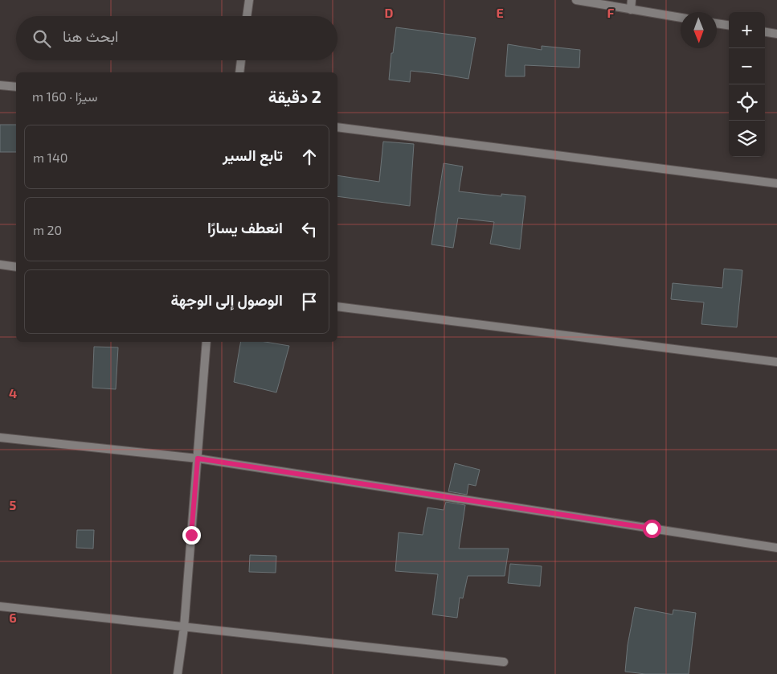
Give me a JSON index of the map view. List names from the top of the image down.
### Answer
{
  "north": "bottom",
  "page": {
    "map_buttons": ["+", "−"],
    "search": "ابحث هنا",
    "heading": ["2 دقيقة", "سيرًا · 160 m"],
    "list": [
      ["تابع السير", "140 m"],
      ["انعطف يسارًا", "20 m"],
      "الوصول إلى الوجهة"
    ]
  },
  "grid": {
    "columns": ["D", "E", "F"],
    "rows": ["4", "5", "6"]
  }
}
